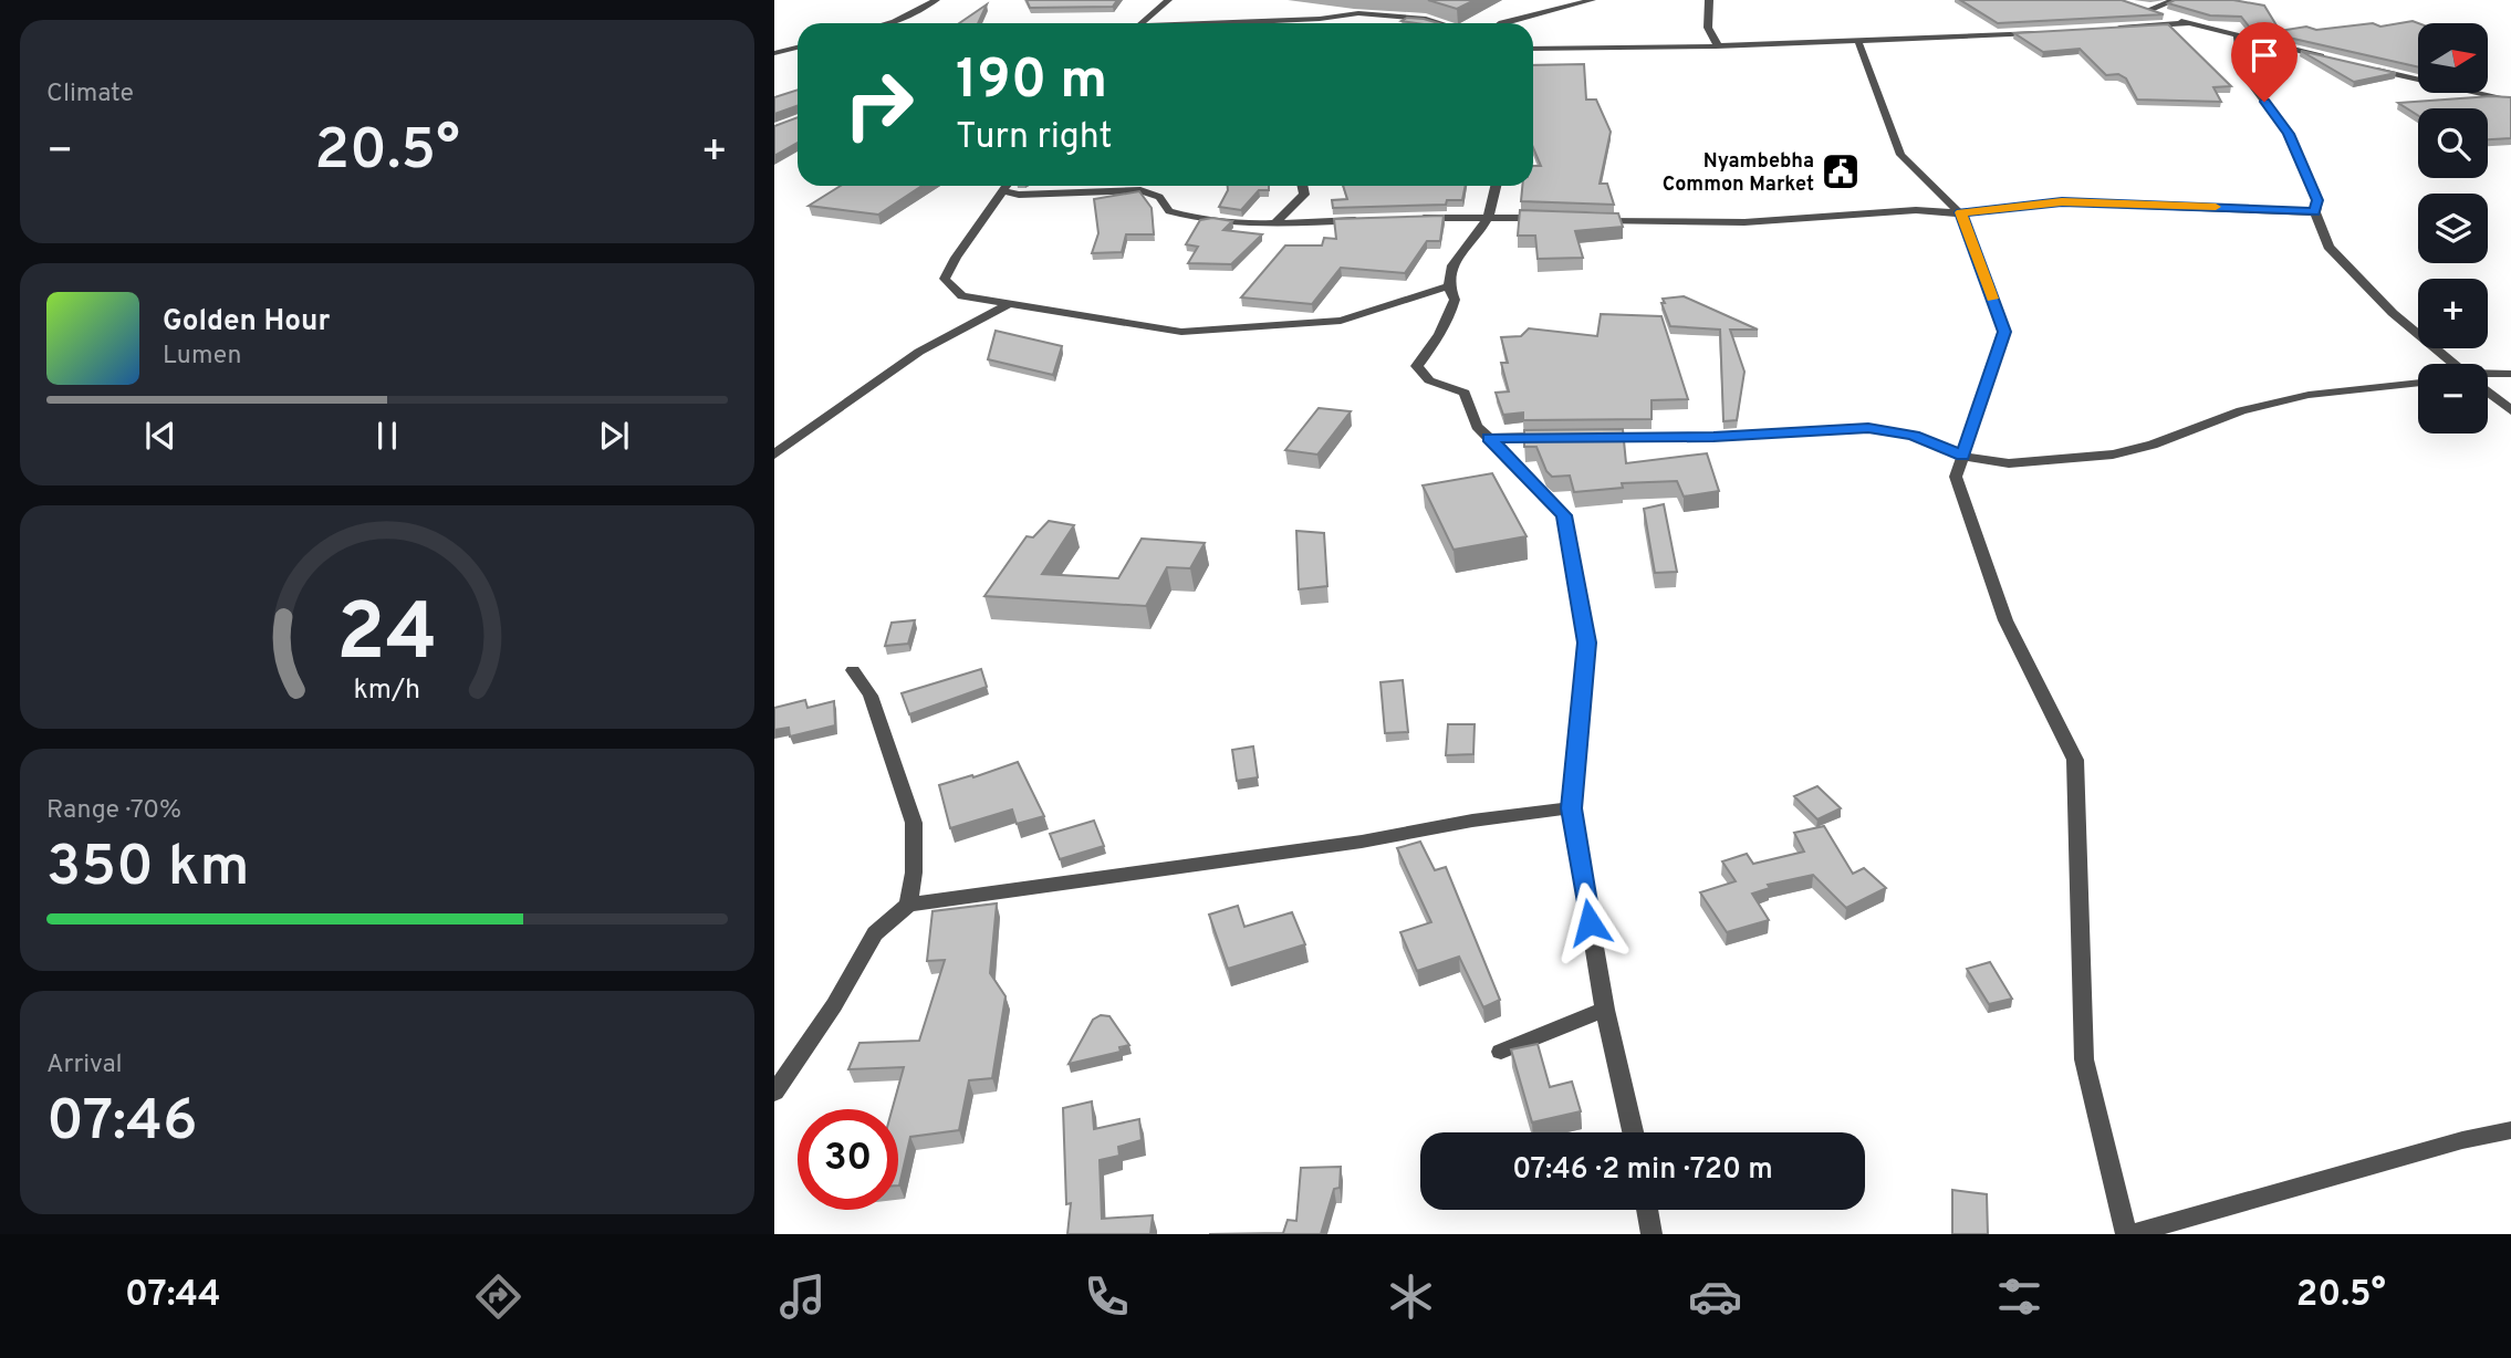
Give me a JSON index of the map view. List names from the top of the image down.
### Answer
{
  "places": {
    "public building": ["Nyambebha Common Market"]
  },
  "north": "right",
  "page": {
    "tile": [
      "Climate",
      ["Range · 70%", "350 km"],
      ["Arrival", "07:46"]
    ],
    "map_buttons": ["+", "−"],
    "turn": ["190 m", "Turn right"],
    "heat": ["−", "20.5°", "+"],
    "song": ["Golden Hour", "Lumen"],
    "limit": "30",
    "trip": "07:46 · 2 min · 720 m",
    "tabs": ["07:44", "20.5°"],
    "gauge": ["24", "km/h"]
  }
}
